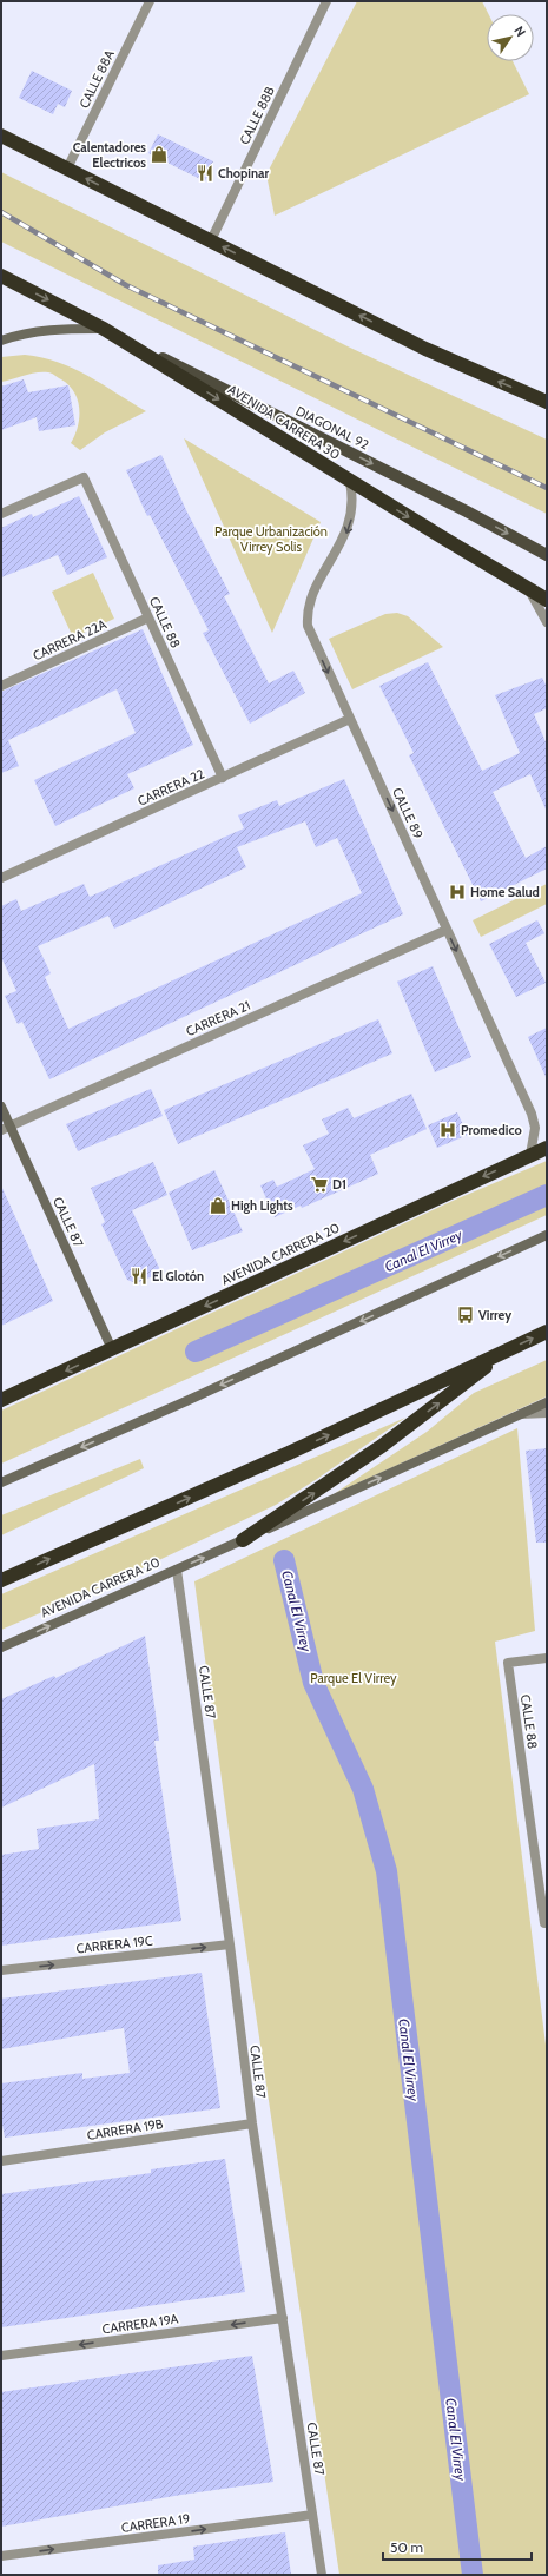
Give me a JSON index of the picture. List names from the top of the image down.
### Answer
{
  "streets": {
    "highway": ["AVENIDA CARRERA 30", "AVENIDA CARRERA 20"],
    "main road": ["DIAGONAL 92", "CALLE 87"],
    "street": [
      "CALLE 88A",
      "CALLE 88B",
      "CALLE 88",
      "CARRERA 22A",
      "CARRERA 22",
      "CALLE 89",
      "CARRERA 21",
      "CARRERA 19C",
      "CARRERA 19B",
      "CARRERA 19A",
      "CARRERA 19"
    ]
  },
  "crossings": [
    ["AVENIDA CARRERA 30", "DIAGONAL 92"],
    ["AVENIDA CARRERA 30", "CALLE 89"],
    ["CALLE 88", "CARRERA 22A"],
    ["CALLE 88", "CARRERA 22"],
    ["CARRERA 22", "CALLE 89"],
    ["CALLE 89", "CARRERA 21"],
    ["CALLE 89", "AVENIDA CARRERA 20"],
    ["CARRERA 21", "CALLE 87"],
    ["CALLE 87", "AVENIDA CARRERA 20"],
    ["CALLE 87", "CARRERA 19C"],
    ["CALLE 87", "CARRERA 19B"],
    ["CALLE 87", "CARRERA 19A"],
    ["CALLE 87", "CARRERA 19"]
  ],
  "one_way": [
    "AVENIDA CARRERA 30",
    "DIAGONAL 92",
    "CALLE 89",
    "CARRERA 19C",
    "CARRERA 19A",
    "CARRERA 19"
  ],
  "water": ["Canal El Virrey"],
  "parks": ["Parque Urbanización Virrey Solis", "Parque El Virrey"],
  "places": {
    "shop": ["Calentadores Electricos", "High Lights"],
    "restaurant": ["Chopinar", "El Glotón"],
    "hospital": ["Home Salud", "Promedico"],
    "supermarket": ["D1"],
    "bus stop": ["Virrey"]
  },
  "scale_bar": "50 m",
  "north": "top right"
}
